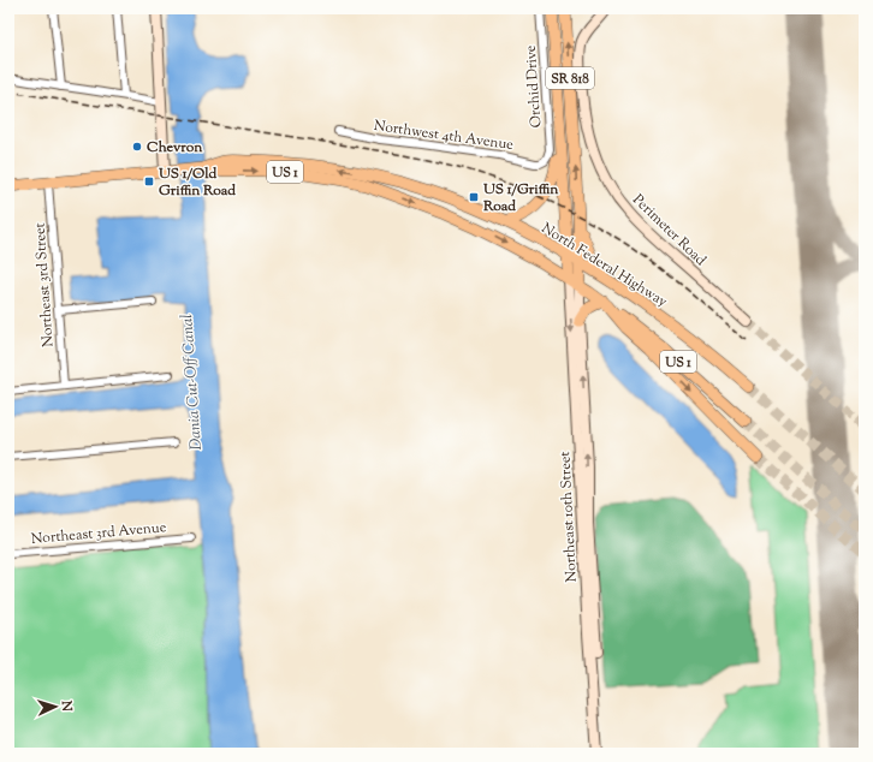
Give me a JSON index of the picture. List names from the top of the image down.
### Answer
{
  "streets": {
    "main road": ["SR 818", "US 1", "North Federal Highway"],
    "street": [
      "Orchid Drive",
      "Northwest 4th Avenue",
      "Perimeter Road",
      "Northeast 3rd Street",
      "Northeast 10th Street",
      "Northeast 3rd Avenue"
    ]
  },
  "crossings": [
    ["SR 818", "North Federal Highway"],
    ["SR 818", "Northeast 10th Street"],
    ["Orchid Drive", "Northwest 4th Avenue"],
    ["North Federal Highway", "Northeast 3rd Street"],
    ["North Federal Highway", "Northeast 10th Street"]
  ],
  "water": ["Dania Cut-Off Canal"],
  "places": {
    "other": ["Chevron"],
    "transit": ["US 1/Old Griffin Road", "US 1/Griffin Road"]
  },
  "north": "right"
}
